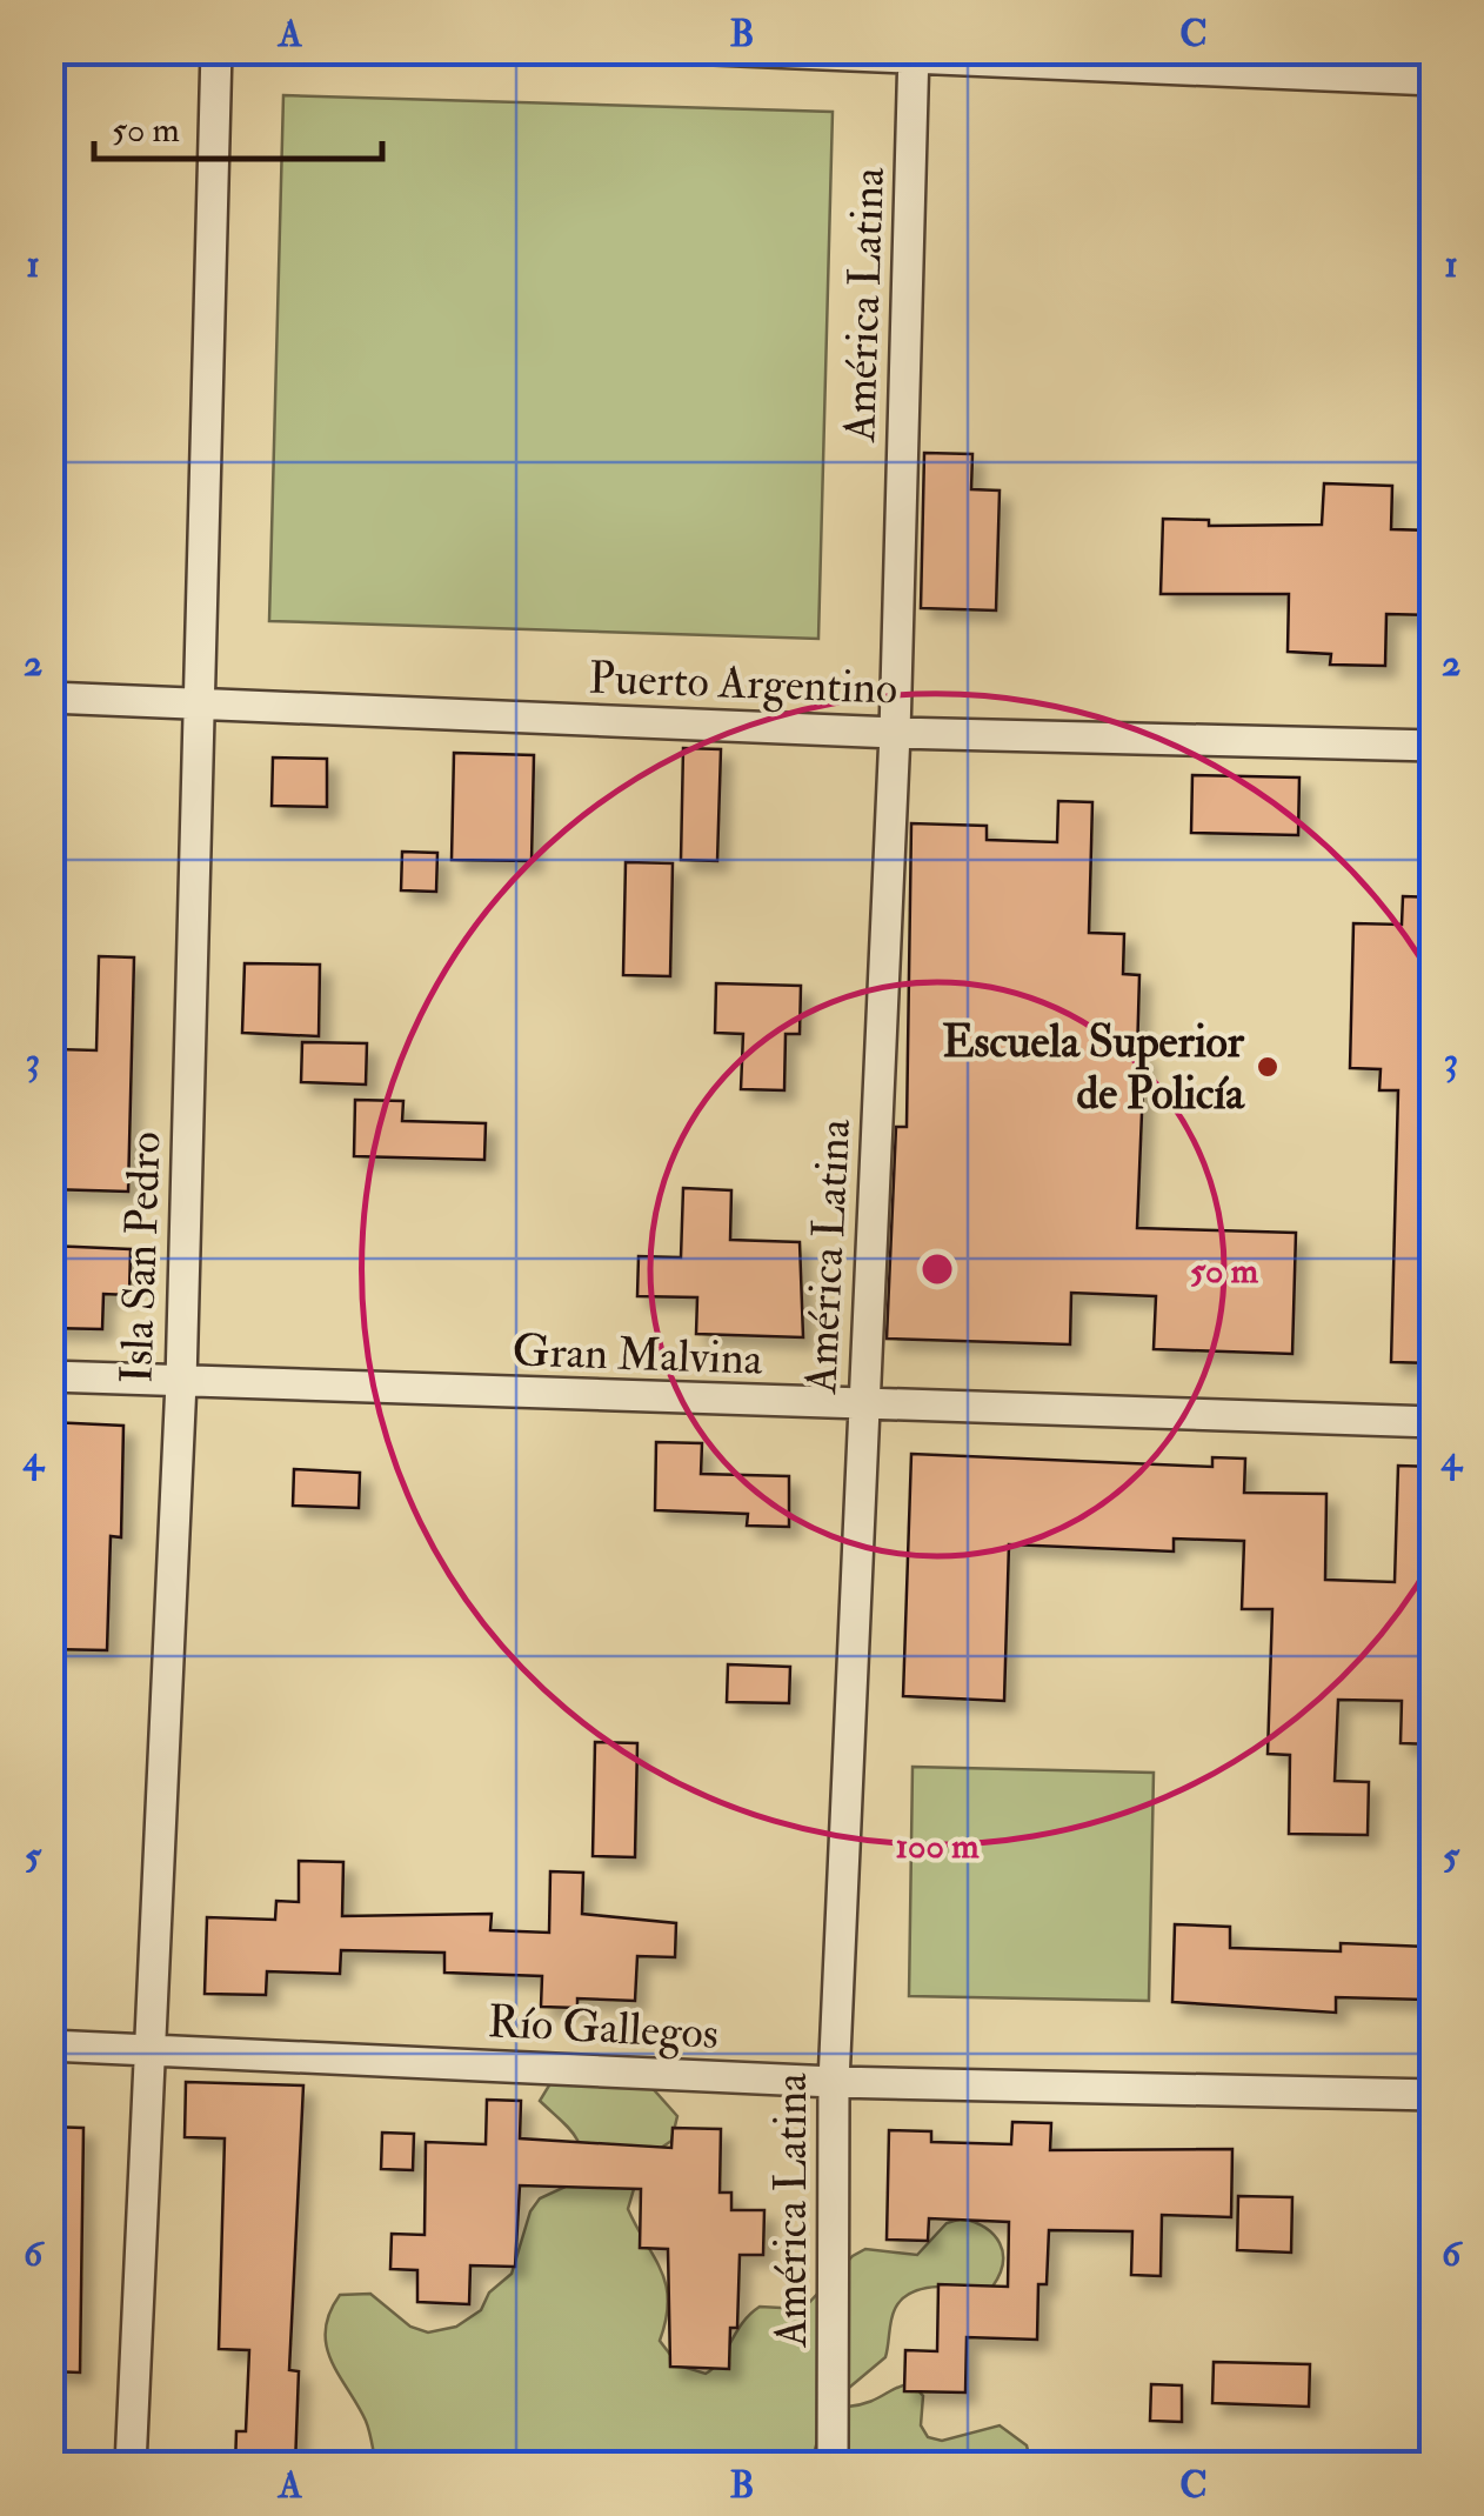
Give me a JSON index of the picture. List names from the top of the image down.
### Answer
{
  "streets": {
    "street": [
      "América Latina",
      "Puerto Argentino",
      "Isla San Pedro",
      "Gran Malvina",
      "Río Gallegos"
    ]
  },
  "crossings": [
    ["América Latina", "Puerto Argentino"],
    ["América Latina", "Gran Malvina"],
    ["América Latina", "Río Gallegos"],
    ["Puerto Argentino", "Isla San Pedro"],
    ["Isla San Pedro", "Gran Malvina"],
    ["Isla San Pedro", "Río Gallegos"]
  ],
  "places": ["Escuela Superior de Policía"],
  "scale_bar": "50 m",
  "grid": {
    "columns": ["A", "B", "C"],
    "rows": [
      "1",
      "2",
      "3",
      "4",
      "5",
      "6"
    ]
  },
  "rings": ["50 m", "100 m"]
}
